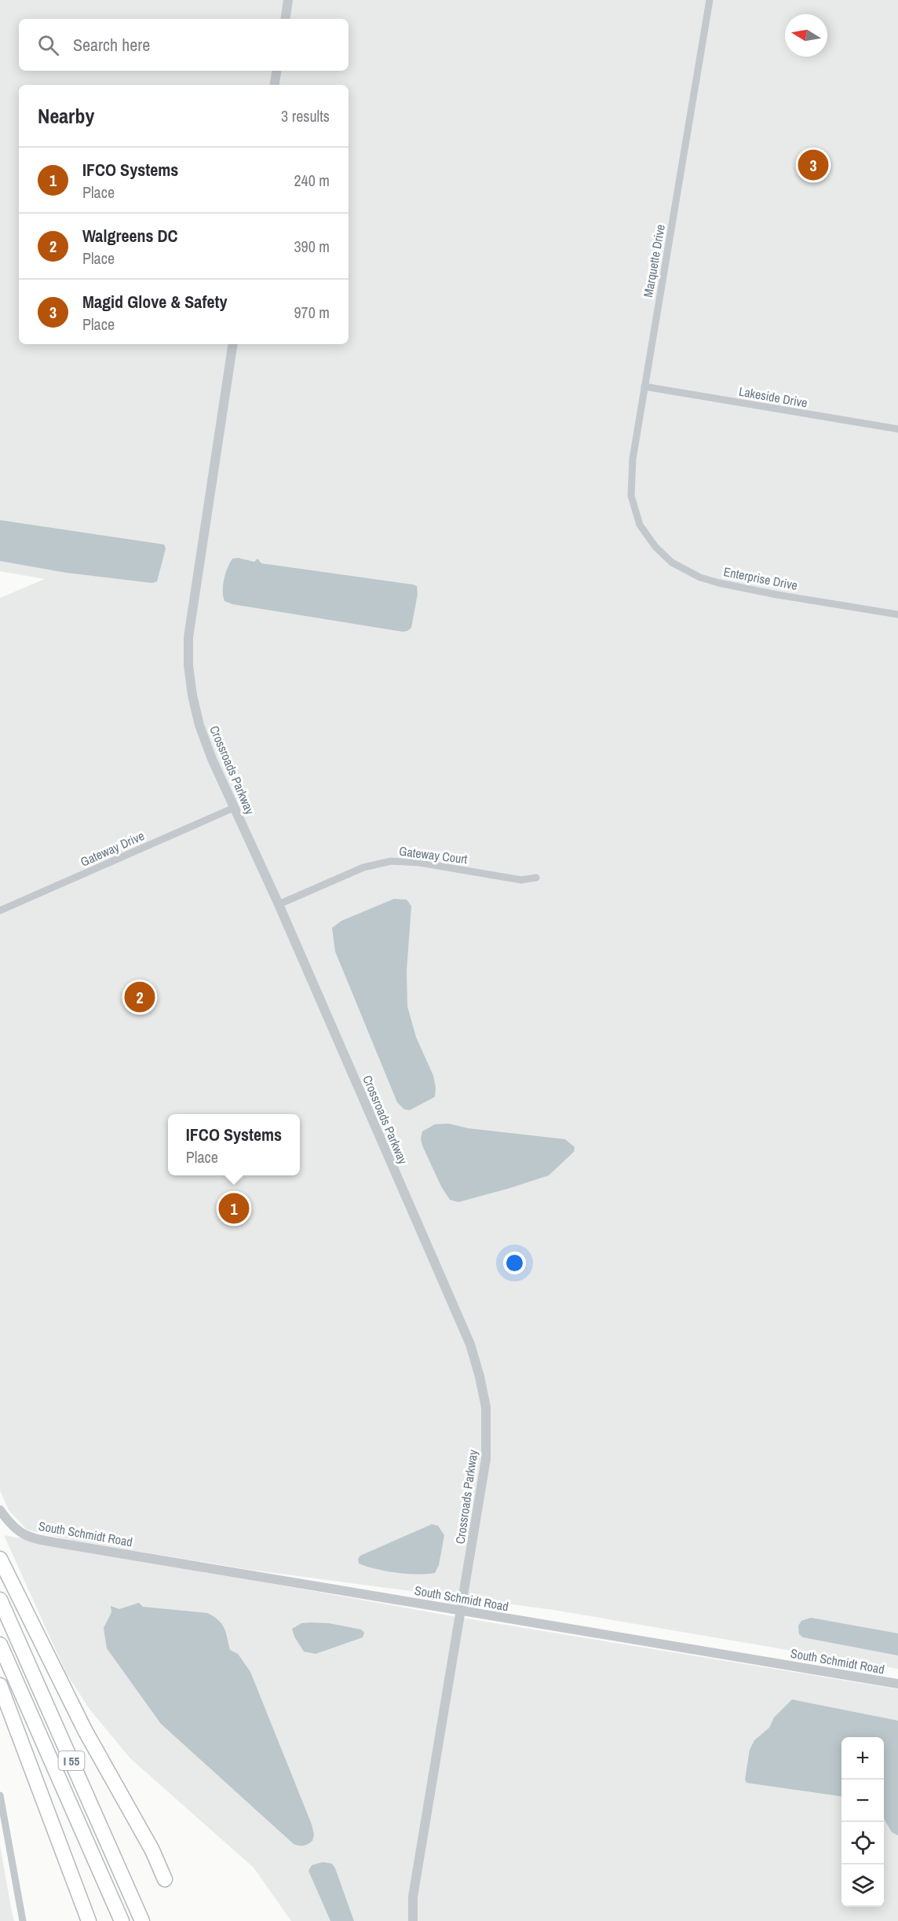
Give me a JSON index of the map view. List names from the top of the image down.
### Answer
{
  "streets": {
    "highway": ["I 55"],
    "street": [
      "Marquette Drive",
      "Lakeside Drive",
      "Enterprise Drive",
      "Crossroads Parkway",
      "Gateway Drive",
      "Gateway Court",
      "South Schmidt Road"
    ]
  },
  "crossings": [
    ["Marquette Drive", "Lakeside Drive"],
    ["Marquette Drive", "Enterprise Drive"],
    ["Crossroads Parkway", "Gateway Drive"],
    ["Crossroads Parkway", "Gateway Court"],
    ["Crossroads Parkway", "South Schmidt Road"]
  ],
  "north": "left",
  "page": {
    "search": "Search here",
    "heading": ["Nearby", "3 results"],
    "list": [
      {
        "mark": "1",
        "name": "IFCO Systems",
        "note": "Place",
        "value": "240 m"
      },
      {
        "mark": "2",
        "name": "Walgreens DC",
        "note": "Place",
        "value": "390 m"
      },
      {
        "mark": "3",
        "name": "Magid Glove & Safety",
        "note": "Place",
        "value": "970 m"
      }
    ],
    "pins": ["3", "2", "1"],
    "popup": ["IFCO Systems", "Place"],
    "map_buttons": ["+", "−"]
  }
}
